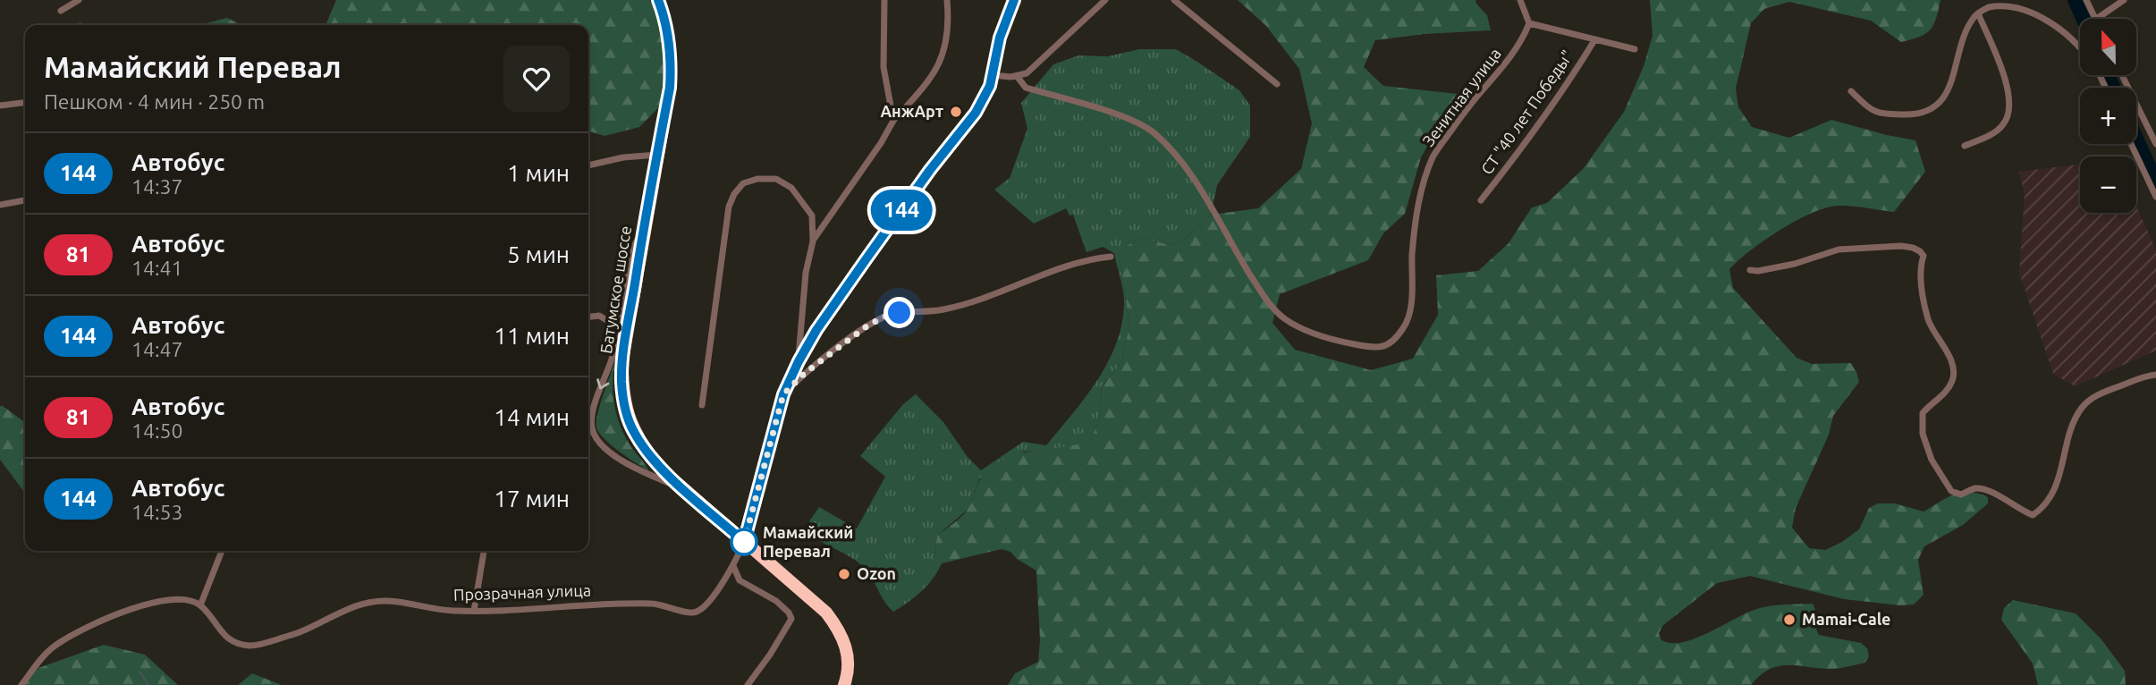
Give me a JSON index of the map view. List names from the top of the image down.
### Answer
{
  "streets": {
    "highway": ["Батумское шоссе"],
    "street": ["Зенитная улица", "СТ \"40 лет Победы\"", "Прозрачная улица"]
  },
  "crossings": [
    ["Батумское шоссе", "Прозрачная улица"]
  ],
  "places": [
    "АнжАрт",
    "Мамайский Перевал",
    "Ozon",
    "Mamai-Cale"
  ],
  "lines": ["bus line 144"],
  "north": "top",
  "page": {
    "on_map": "144",
    "map_buttons": ["+", "−"],
    "heading": ["Мамайский Перевал", "Пешком · 4 мин · 250 m"],
    "list": [
      {
        "mark": "144",
        "name": "Автобус",
        "note": "14:37",
        "value": "1 мин"
      },
      {
        "mark": "81",
        "name": "Автобус",
        "note": "14:41",
        "value": "5 мин"
      },
      {
        "mark": "144",
        "name": "Автобус",
        "note": "14:47",
        "value": "11 мин"
      },
      {
        "mark": "81",
        "name": "Автобус",
        "note": "14:50",
        "value": "14 мин"
      },
      {
        "mark": "144",
        "name": "Автобус",
        "note": "14:53",
        "value": "17 мин"
      }
    ]
  }
}
